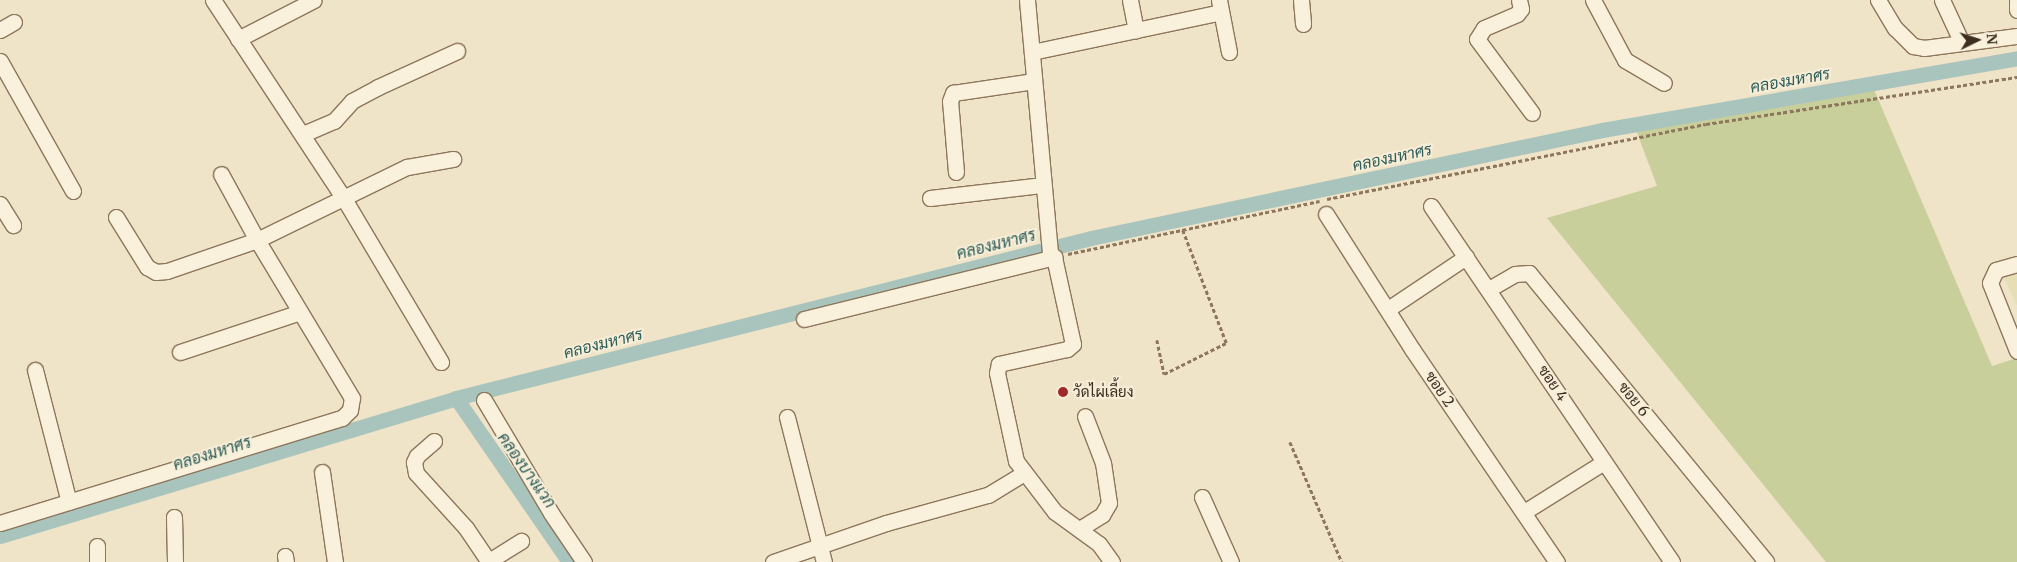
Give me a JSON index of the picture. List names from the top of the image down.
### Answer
{
  "streets": {
    "street": ["ซอย 4", "ซอย 2", "ซอย 6"]
  },
  "crossings": [
    ["ซอย 4", "ซอย 6"]
  ],
  "water": ["คลองมหาศร", "คลองบางแวก"],
  "places": ["วัดไผ่เลี้ยง"],
  "north": "right"
}
